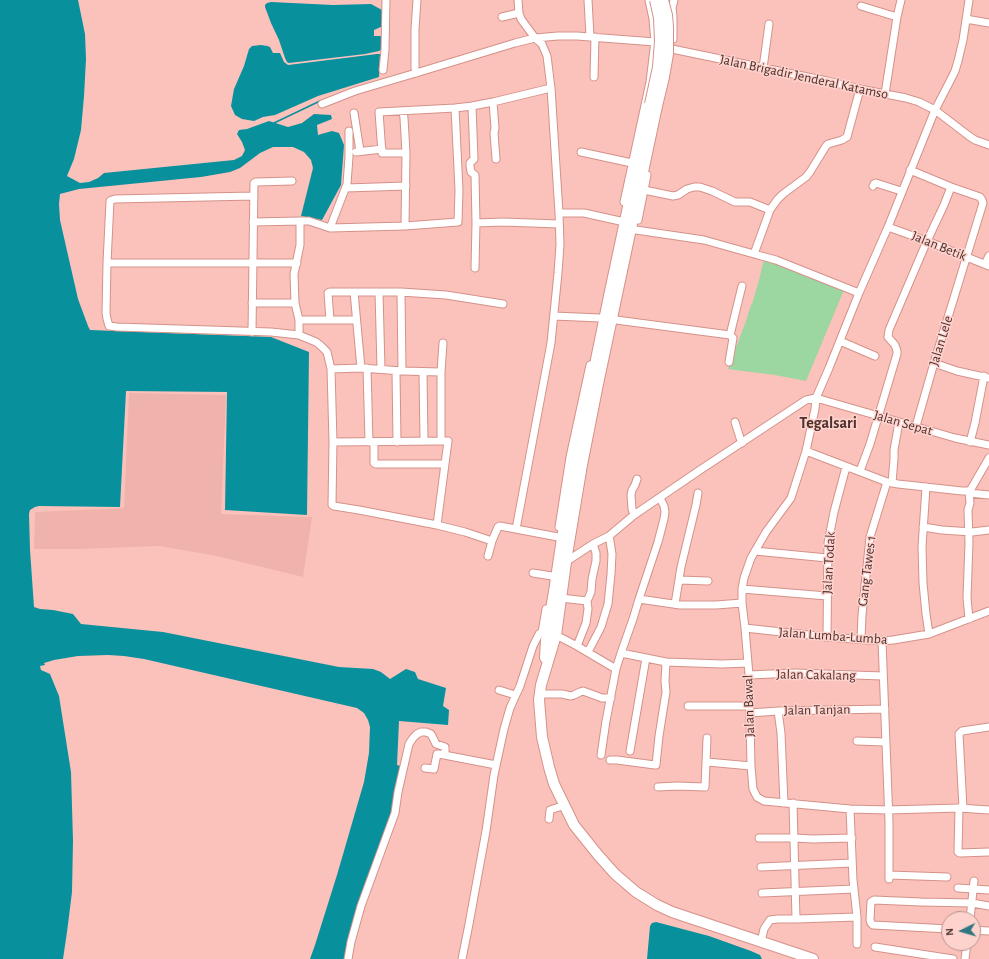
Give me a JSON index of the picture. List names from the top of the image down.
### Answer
{
  "streets": {
    "street": [
      "Jalan Brigadir Jenderal Katamso",
      "Jalan Betik",
      "Jalan Lele",
      "Jalan Sepat",
      "Jalan Todak",
      "Gang Tawes 1",
      "Jalan Lumba-Lumba",
      "Jalan Cakalang",
      "Jalan Bawal",
      "Jalan Tanjan"
    ]
  },
  "crossings": [
    ["Jalan Brigadir Jenderal Katamso", "Jalan Bawal"],
    ["Jalan Betik", "Jalan Lele"],
    ["Jalan Betik", "Jalan Bawal"],
    ["Jalan Lele", "Jalan Sepat"],
    ["Jalan Sepat", "Gang Tawes 1"],
    ["Jalan Sepat", "Jalan Bawal"],
    ["Jalan Todak", "Jalan Lumba-Lumba"],
    ["Gang Tawes 1", "Jalan Lumba-Lumba"],
    ["Jalan Lumba-Lumba", "Jalan Bawal"],
    ["Jalan Cakalang", "Jalan Bawal"],
    ["Jalan Bawal", "Jalan Tanjan"]
  ],
  "districts": ["Tegalsari"],
  "north": "left"
}
